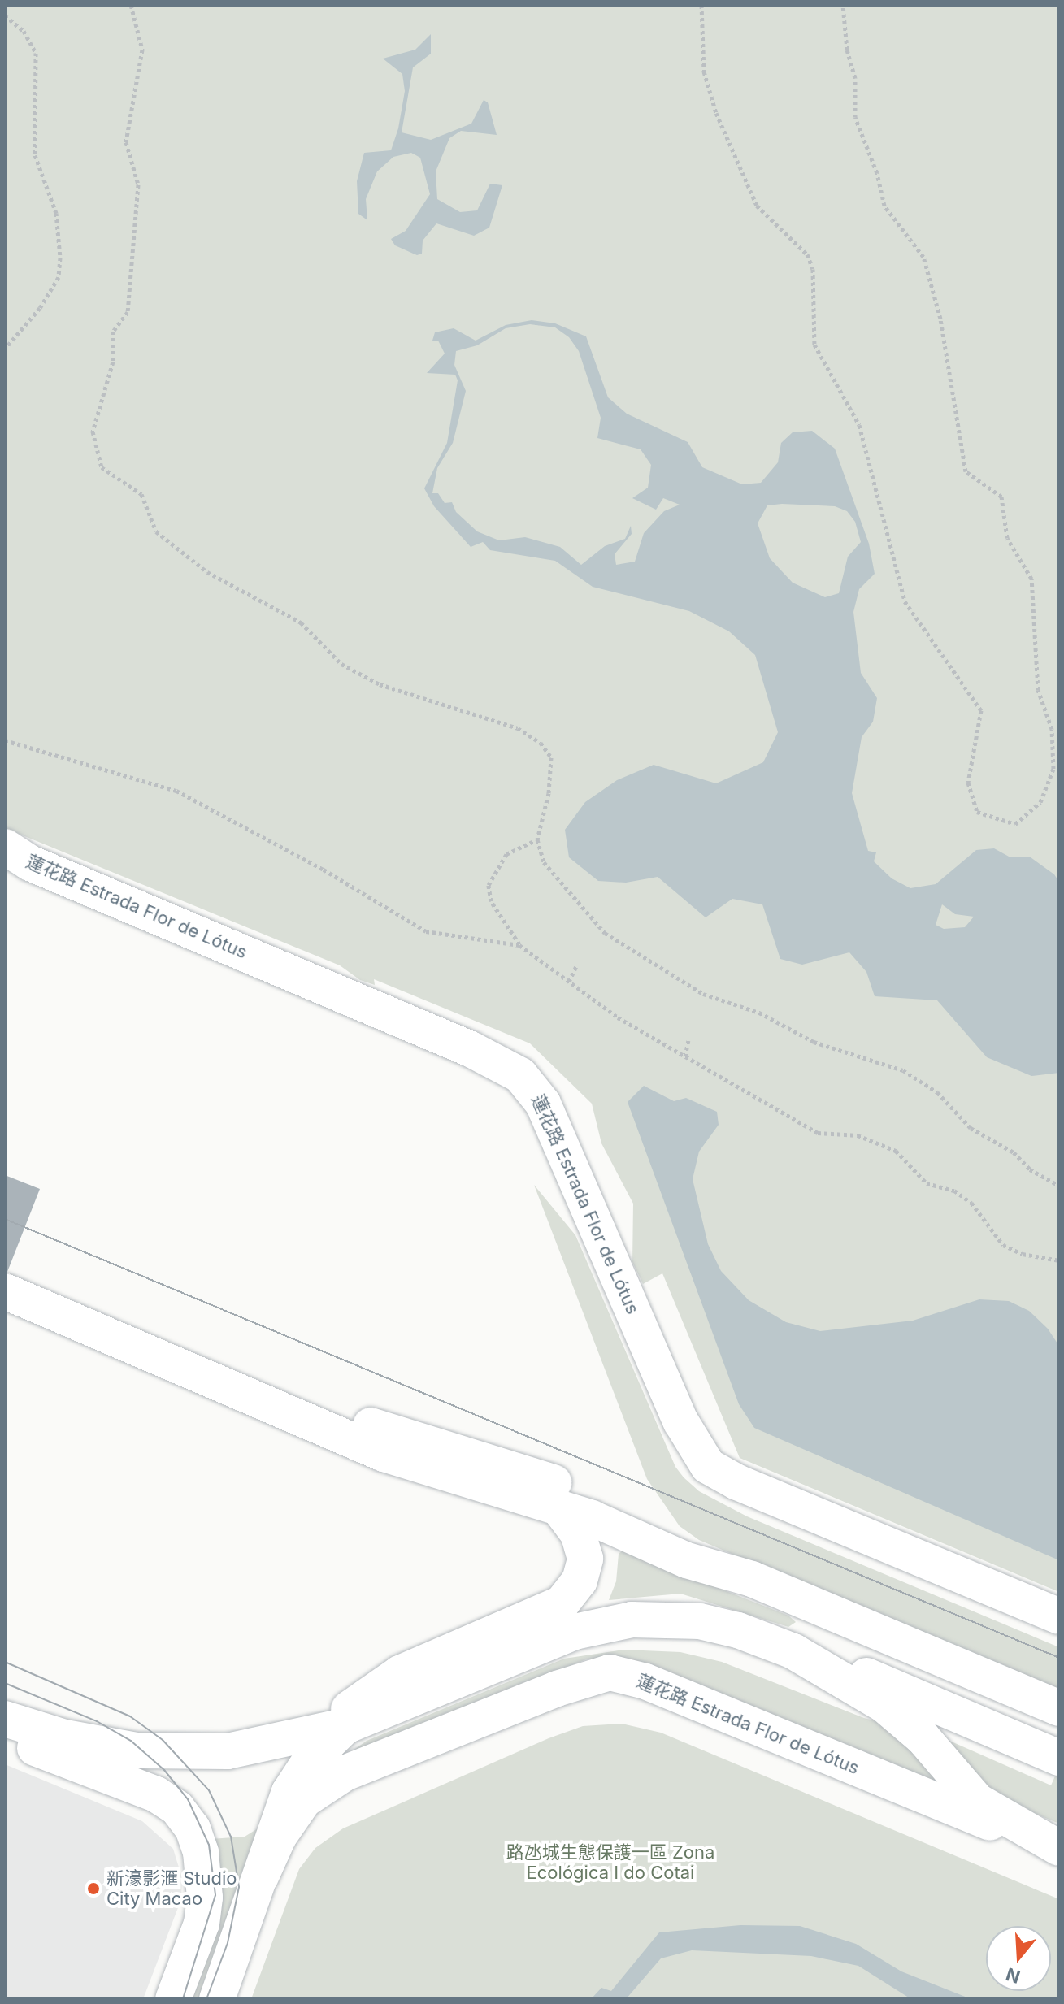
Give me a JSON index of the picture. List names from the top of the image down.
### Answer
{
  "streets": {
    "main road": ["蓮花路 Estrada Flor de Lótus"]
  },
  "parks": ["路氹城生態保護一區 Zona Ecológica I do Cotai"],
  "places": ["新濠影滙 Studio City Macao"],
  "north": "bottom"
}
